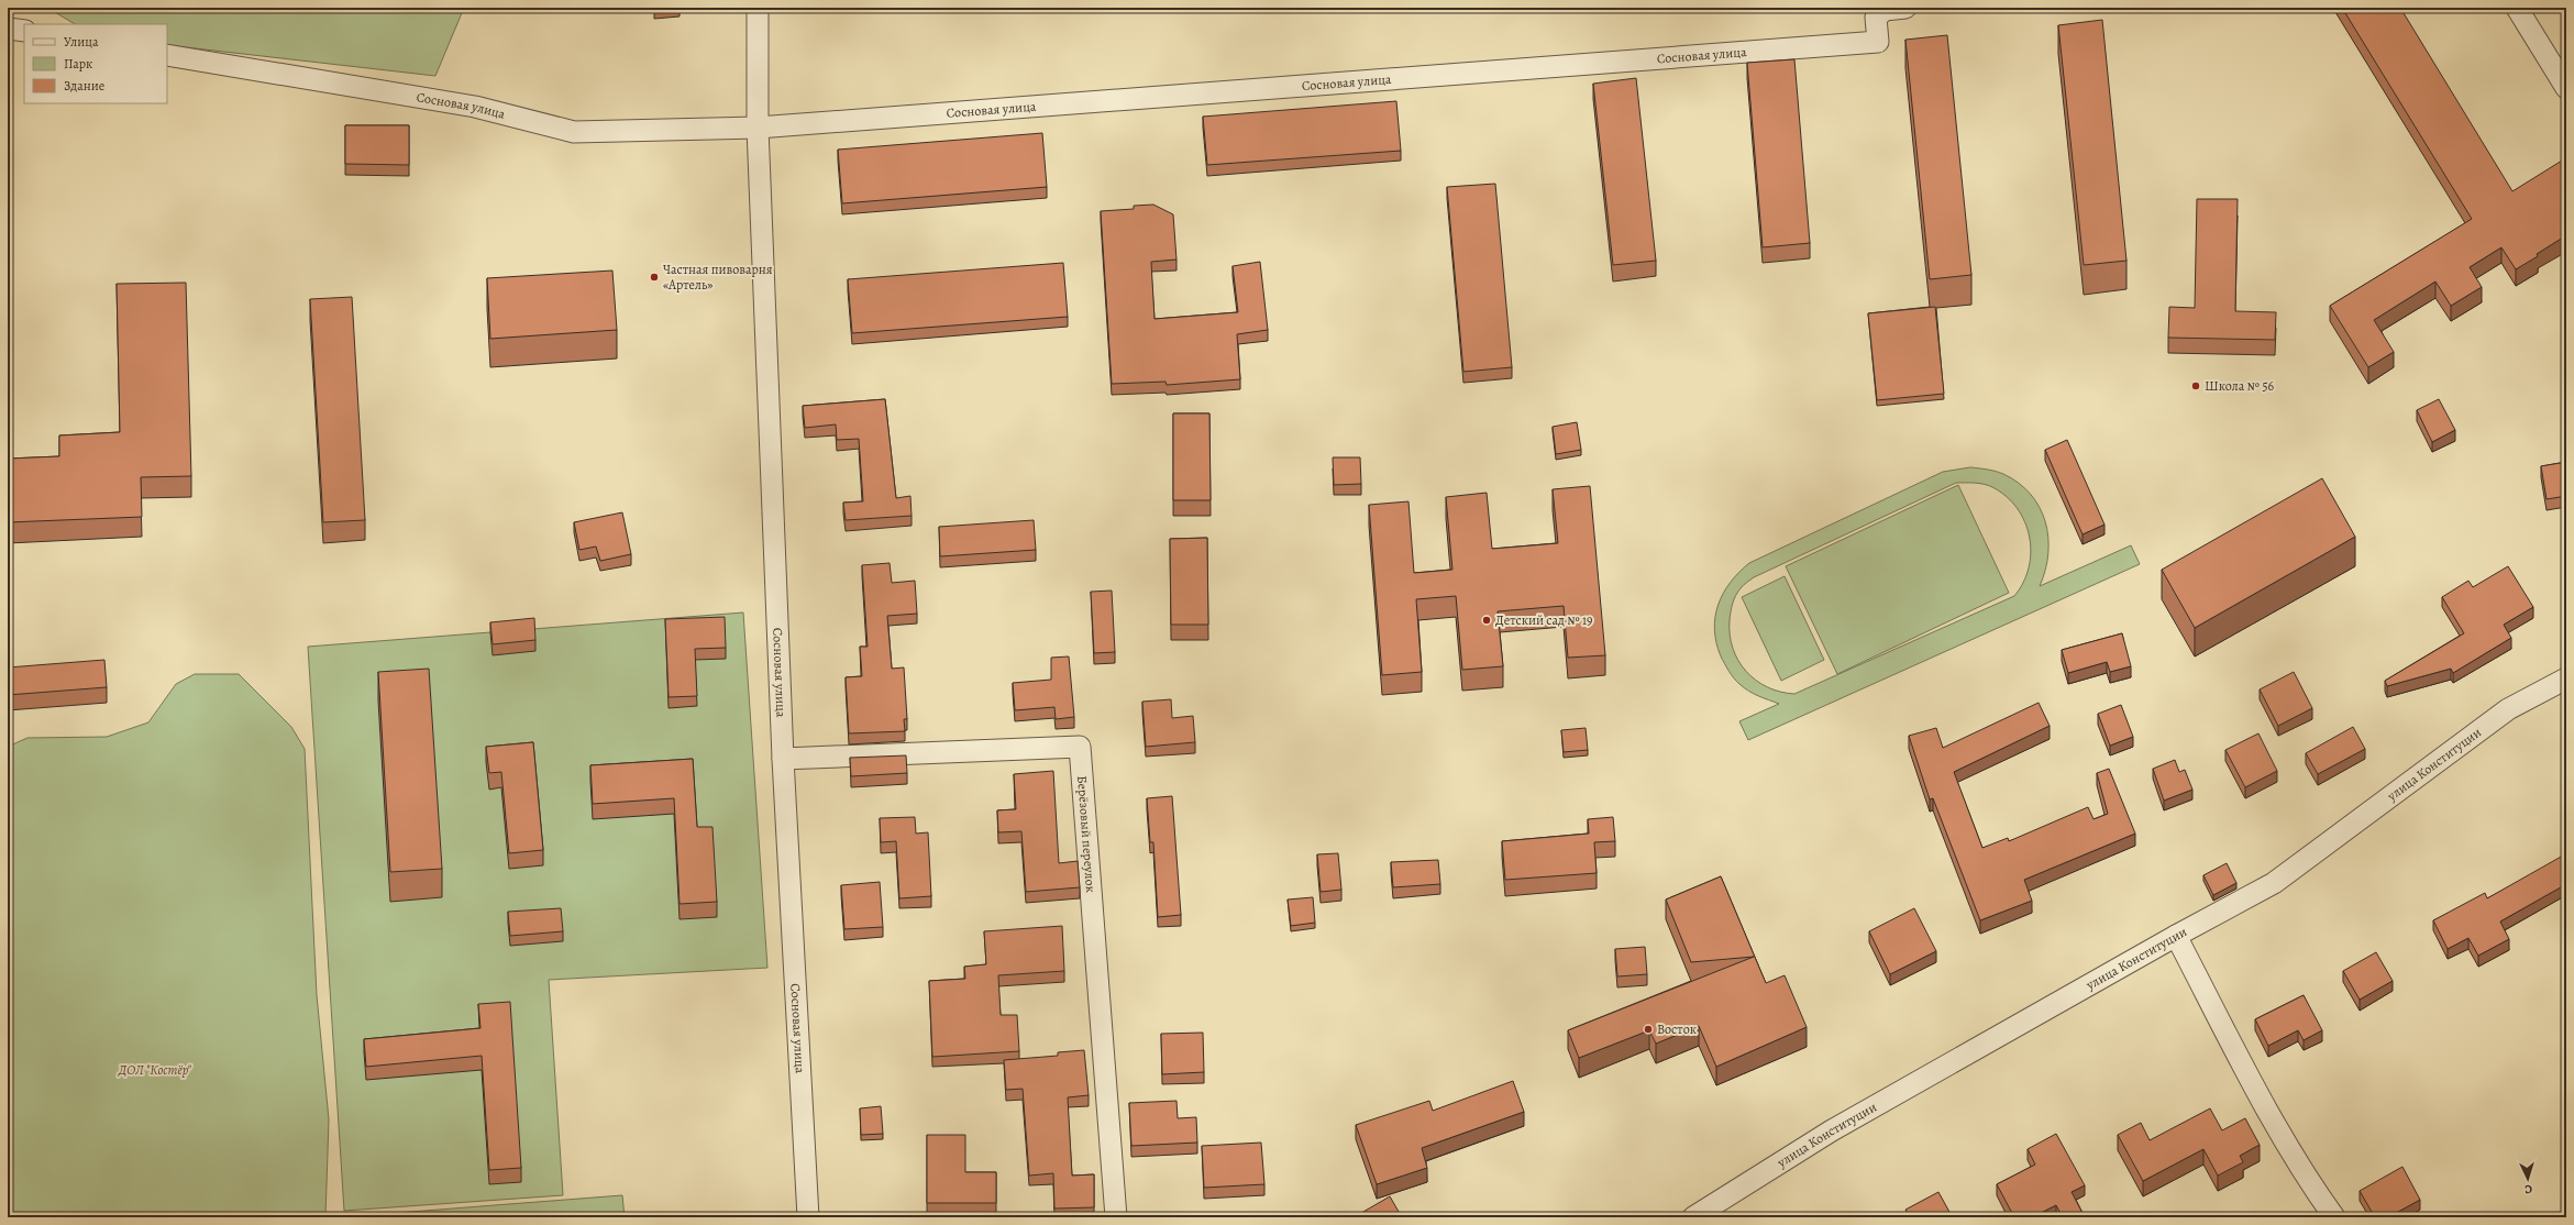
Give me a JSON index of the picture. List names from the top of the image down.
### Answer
{
  "streets": {
    "street": ["Сосновая улица", "улица Конституции", "Берёзовый переулок"]
  },
  "crossings": [
    ["Сосновая улица", "Берёзовый переулок"]
  ],
  "parks": ["ДОЛ \"Костёр\""],
  "places": [
    "Частная пивоварня «Артель»",
    "Школа № 56",
    "Детский сад № 19",
    "Восток"
  ],
  "legend": ["Улица", "Парк", "Здание"],
  "north": "bottom"
}
